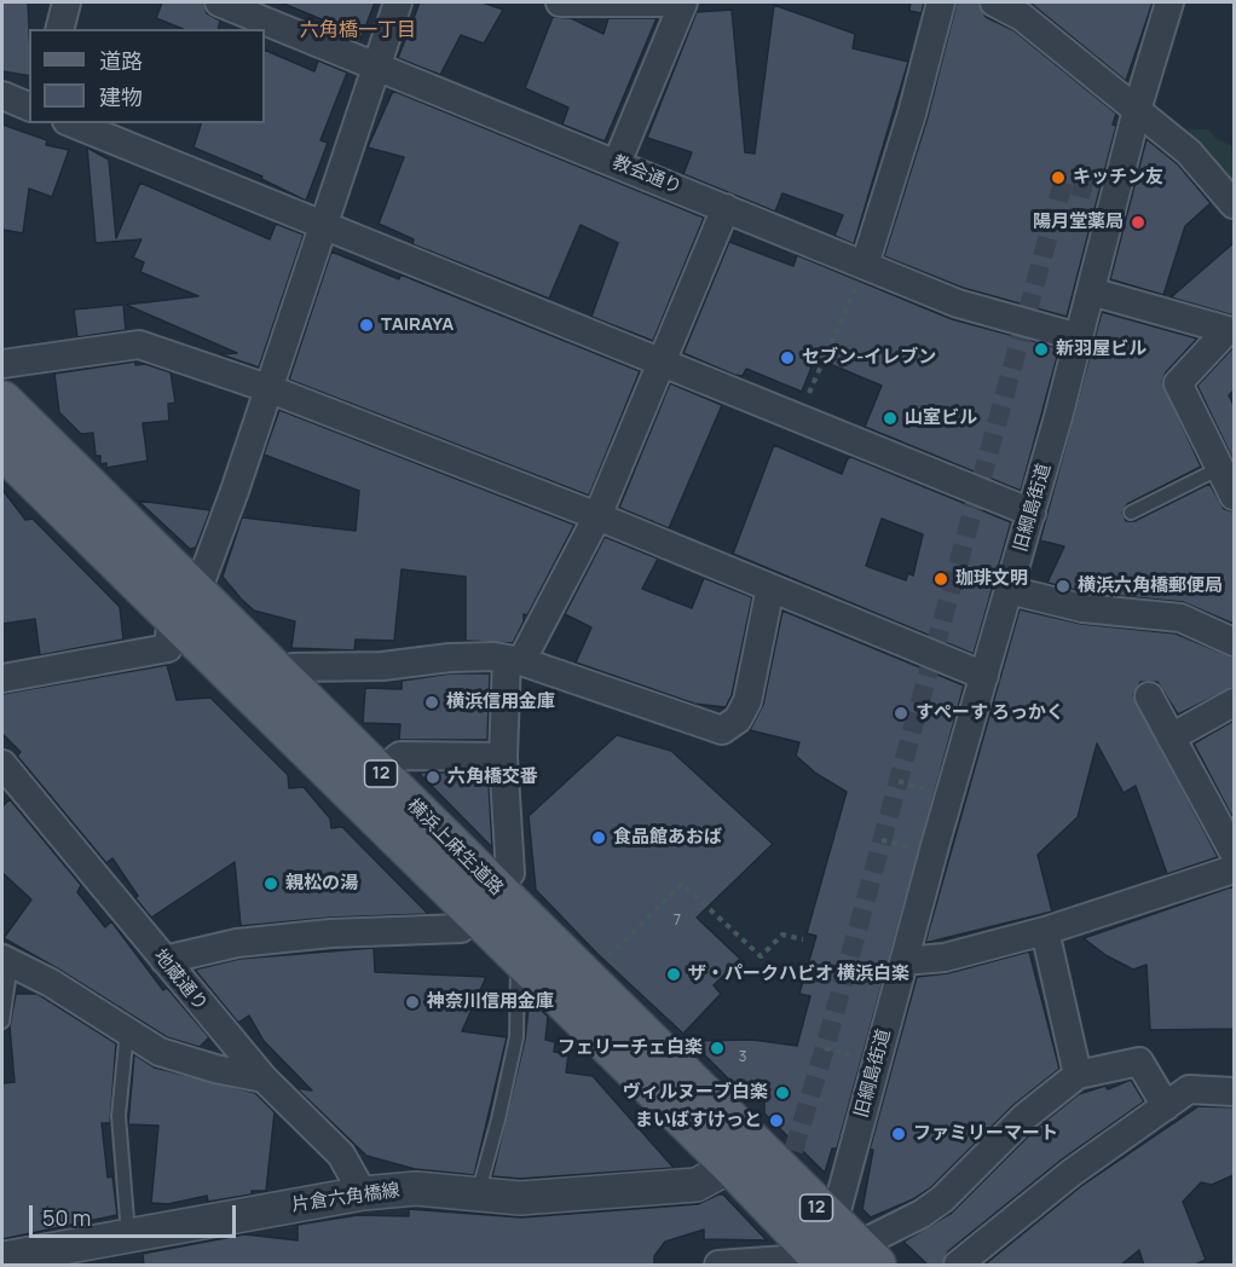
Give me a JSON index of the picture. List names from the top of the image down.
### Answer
{
  "streets": {
    "main road": ["12", "横浜上麻生道路"],
    "street": [
      "教会通り",
      "旧綱島街道",
      "地蔵通り",
      "片倉六角橋線"
    ]
  },
  "crossings": [
    ["教会通り", "旧綱島街道"],
    ["旧綱島街道", "横浜上麻生道路"],
    ["横浜上麻生道路", "片倉六角橋線"],
    ["地蔵通り", "片倉六角橋線"]
  ],
  "districts": ["六角橋一丁目"],
  "places": [
    "キッチン友",
    "陽月堂薬局",
    "TAIRAYA",
    "新羽屋ビル",
    "セブン-イレブン",
    "山室ビル",
    "珈琲文明",
    "横浜六角橋郵便局",
    "横浜信用金庫",
    "すぺーす ろっかく",
    "六角橋交番",
    "食品館あおば",
    "親松の湯",
    "ザ・パークハビオ 横浜白楽",
    "神奈川信用金庫",
    "フェリーチェ白楽",
    "ヴィルヌーブ白楽",
    "まいばすけっと",
    "ファミリーマート"
  ],
  "house_numbers": ["7", "3"],
  "legend": ["道路", "建物"],
  "scale_bar": "50 m"
}
